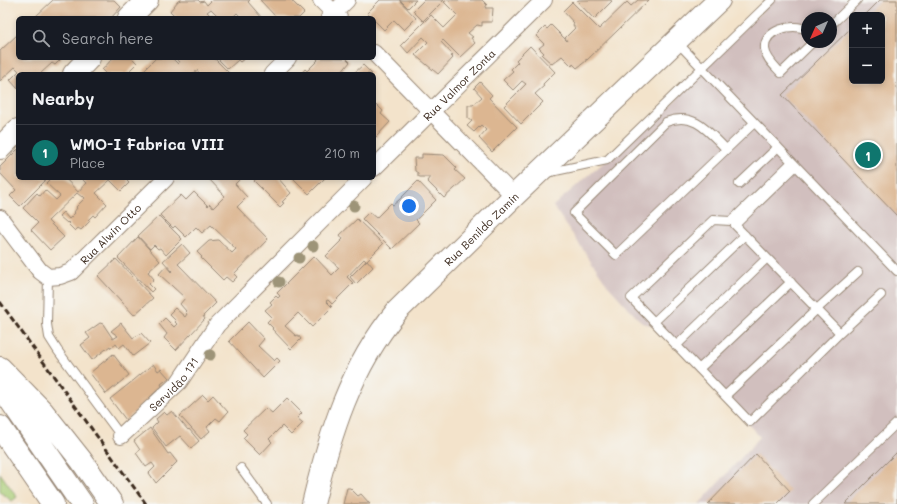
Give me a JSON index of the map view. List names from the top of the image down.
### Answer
{
  "streets": {
    "main road": ["Rua Benildo Zamin"],
    "street": ["Rua Valmor Zonta", "Rua Alwin Otto", "Servidão 171"]
  },
  "north": "bottom left",
  "page": {
    "map_buttons": ["+", "−"],
    "search": "Search here",
    "heading": "Nearby",
    "list": [
      {
        "mark": "1",
        "name": "WMO-I Fabrica VIII",
        "note": "Place",
        "value": "210 m"
      }
    ],
    "pins": "1"
  }
}
